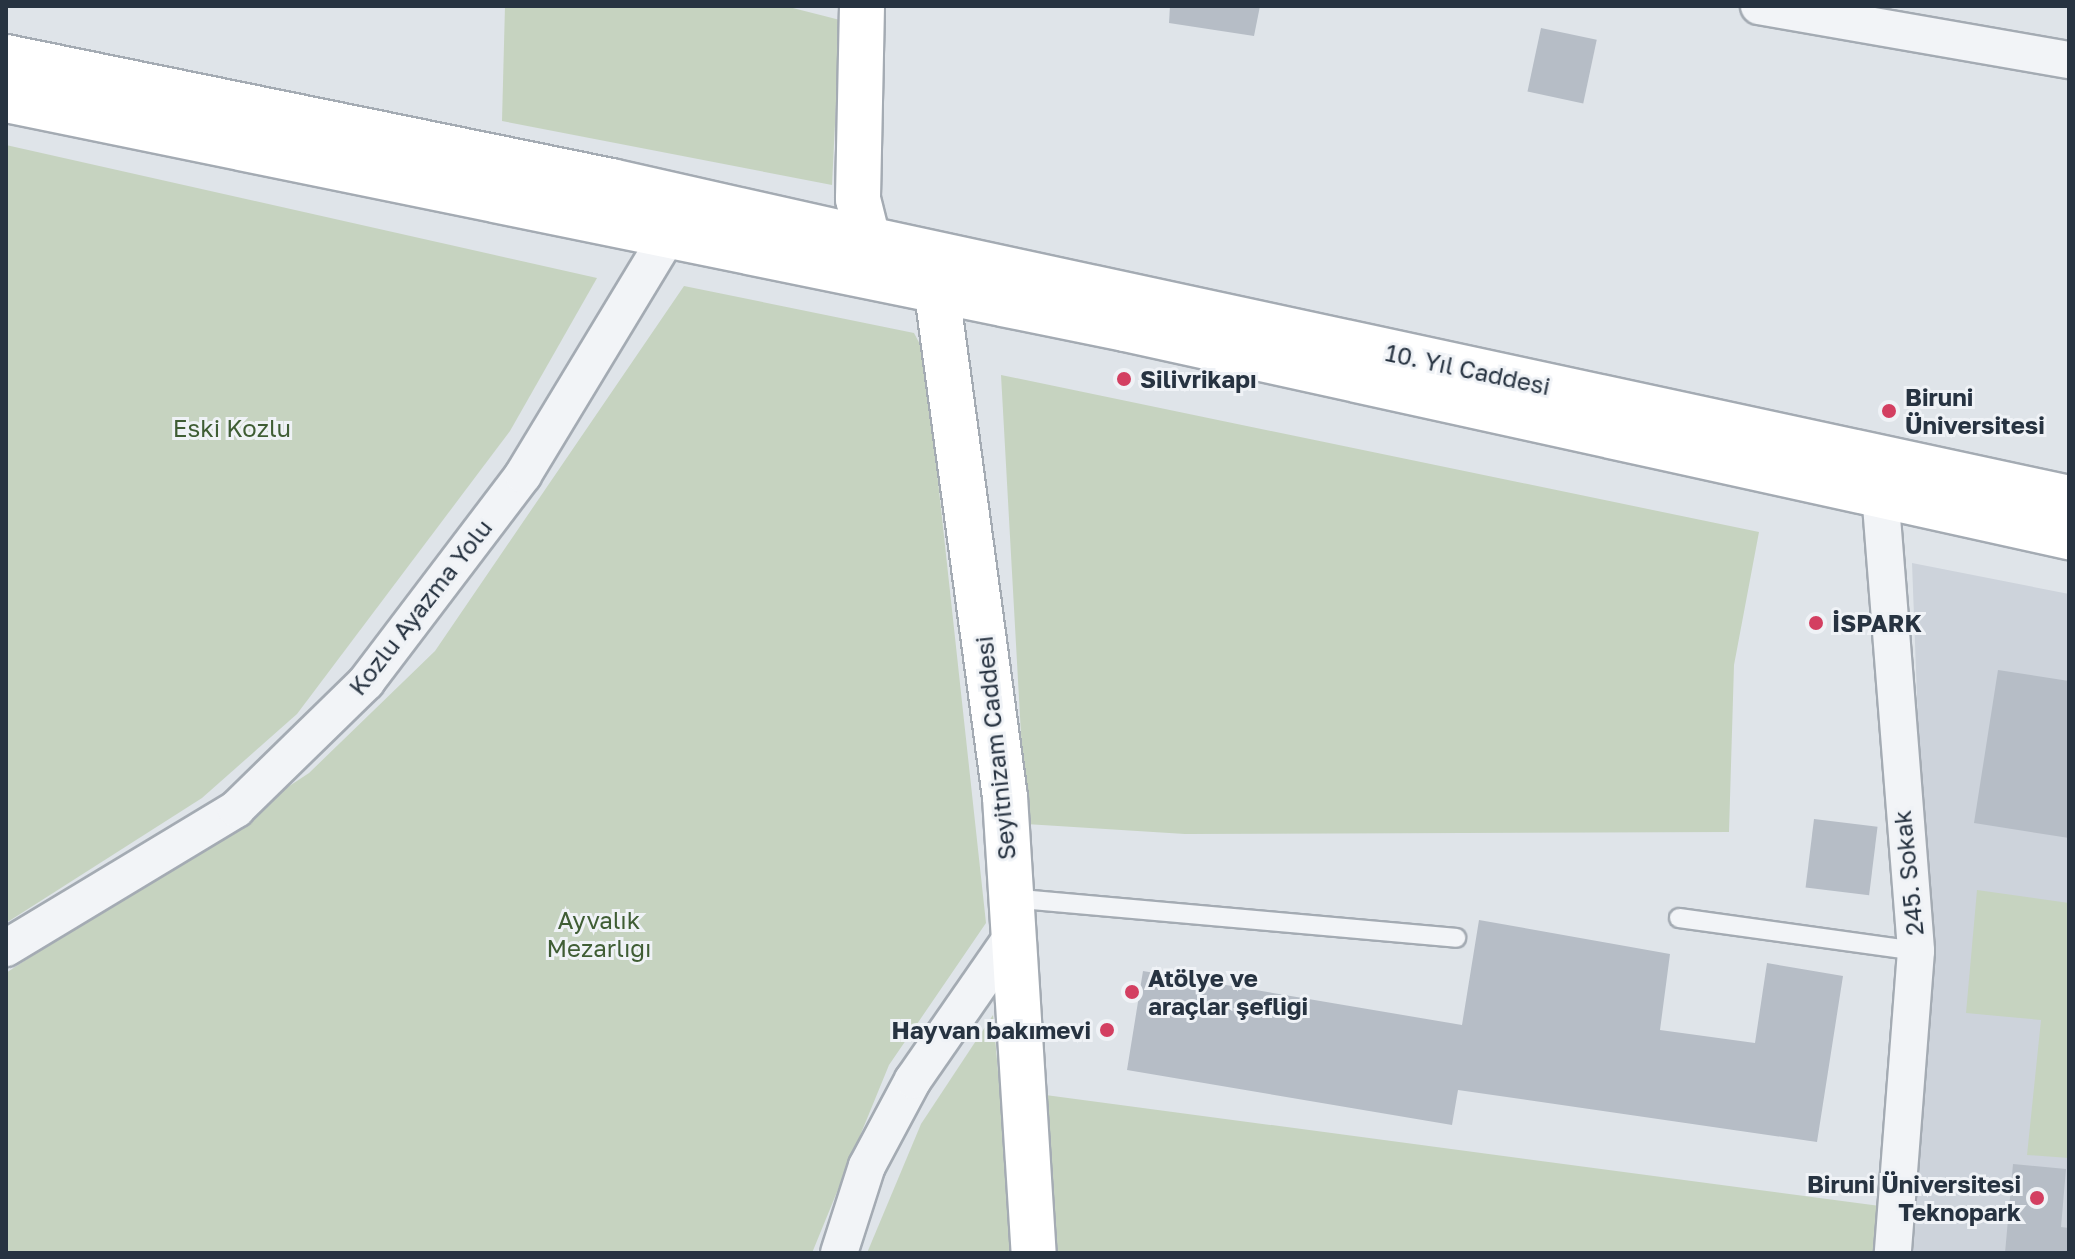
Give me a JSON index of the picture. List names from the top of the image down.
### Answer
{
  "streets": {
    "main road": ["10. Yıl Caddesi", "Seyitnizam Caddesi"],
    "street": ["Kozlu Ayazma Yolu", "245. Sokak"]
  },
  "crossings": [
    ["10. Yıl Caddesi", "Kozlu Ayazma Yolu"],
    ["10. Yıl Caddesi", "Seyitnizam Caddesi"],
    ["10. Yıl Caddesi", "245. Sokak"]
  ],
  "parks": ["Eski Kozlu", "Ayvalık Mezarlığı"],
  "places": [
    "Silivrikapı",
    "Biruni Üniversitesi",
    "İSPARK",
    "Atölye ve araçlar şefliği",
    "Hayvan bakımevi",
    "Biruni Üniversitesi Teknopark"
  ]
}
